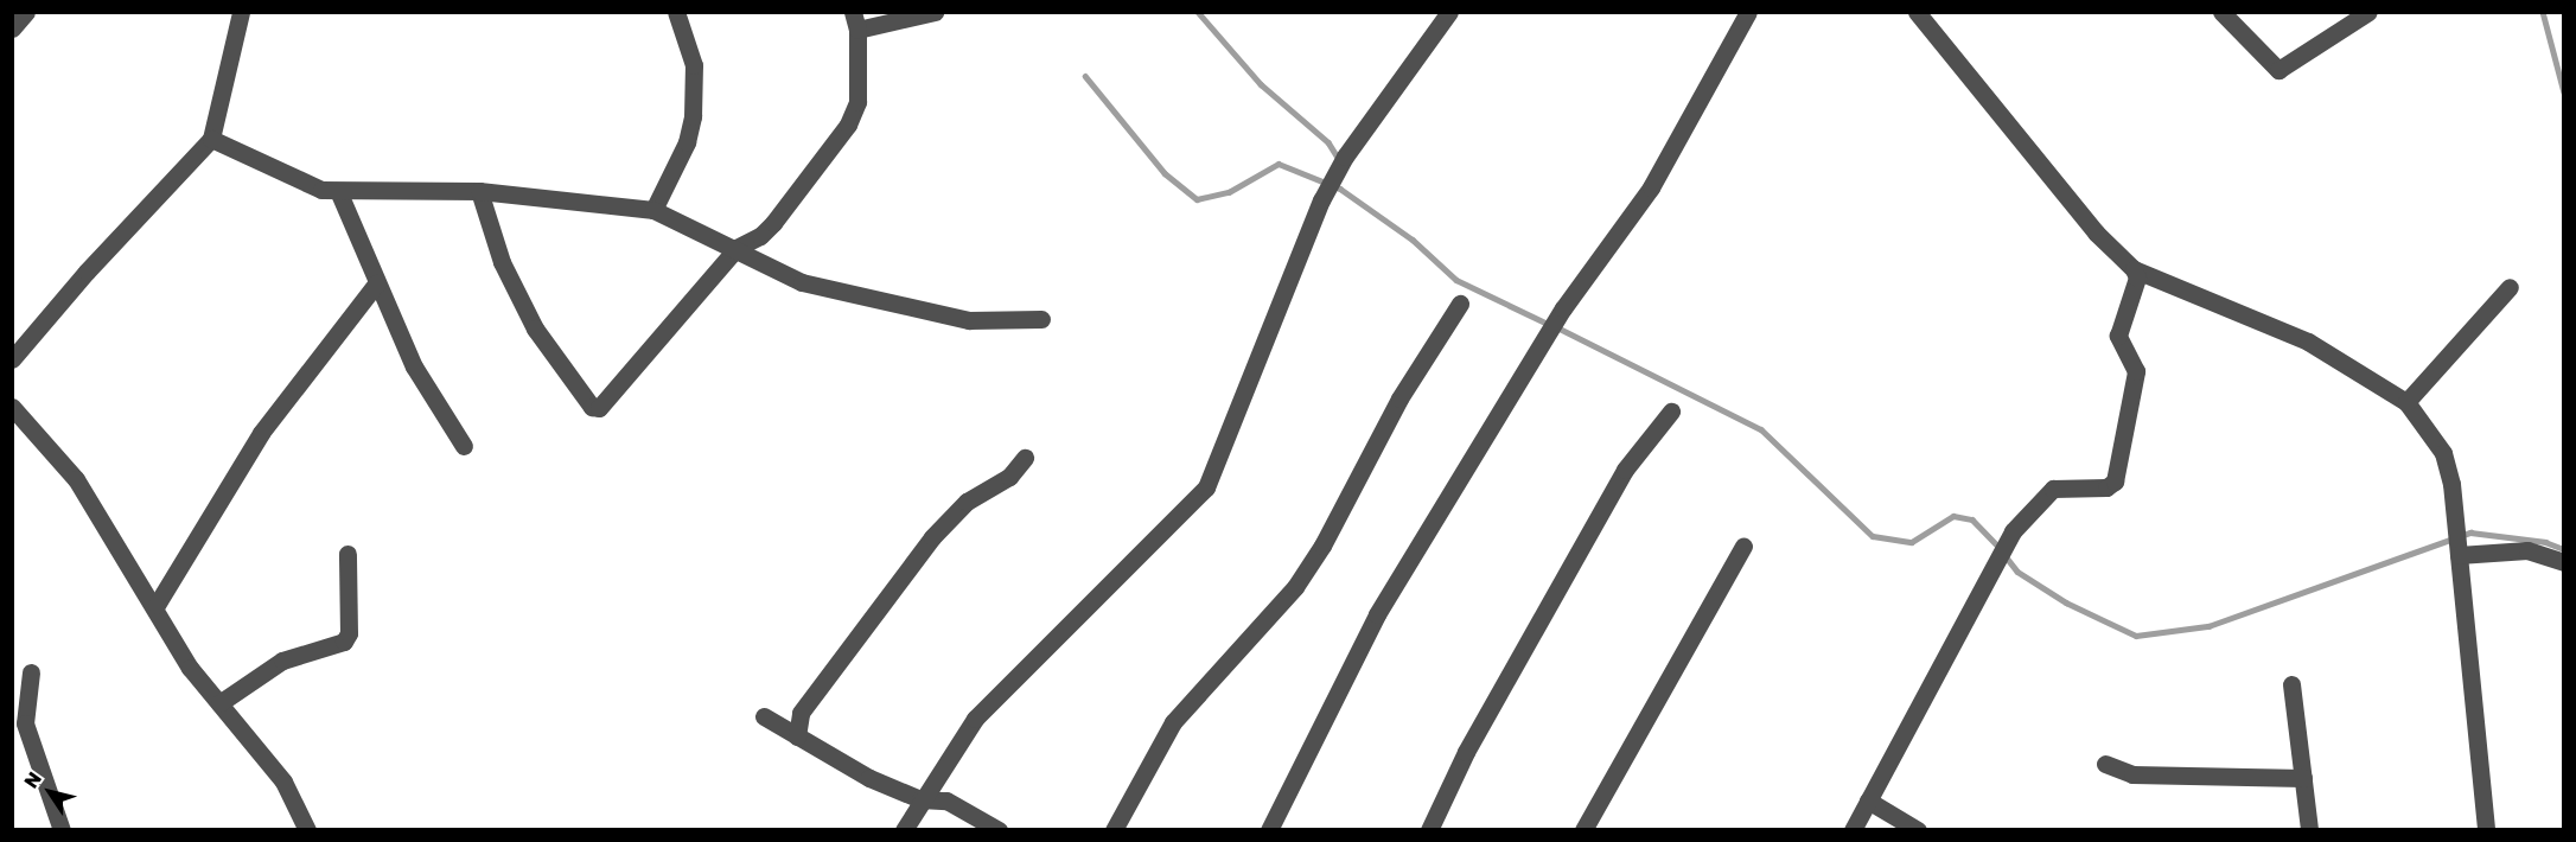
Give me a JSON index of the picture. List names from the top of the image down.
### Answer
{
  "north": "top left"
}
